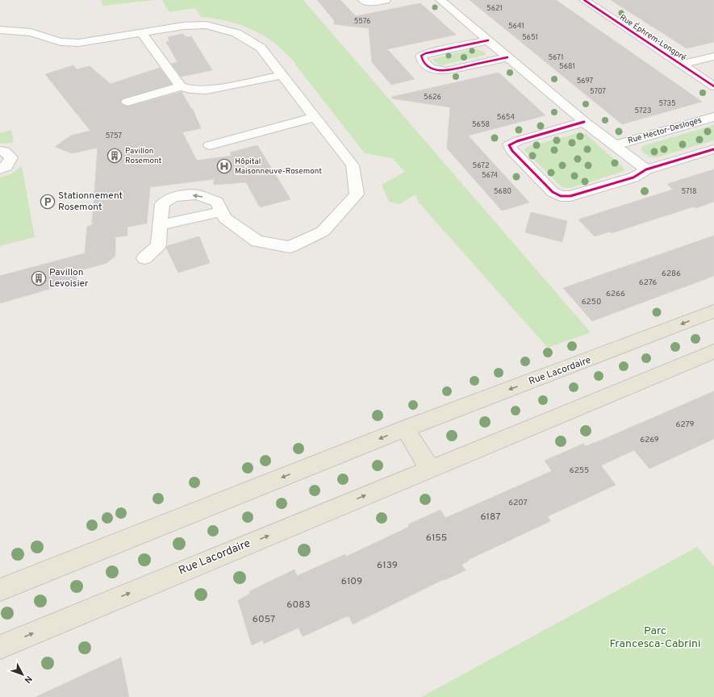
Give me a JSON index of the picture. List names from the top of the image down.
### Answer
{
  "streets": {
    "main road": ["Rue Lacordaire"],
    "street": ["Rue Éphrem-Longpré", "Rue Hector-Desloges"]
  },
  "parks": ["Parc Francesca-Cabrini"],
  "places": {
    "building": ["Pavillon Rosemont", "Pavillon Levoisier"],
    "hospital": ["Hôpital Maisonneuve-Rosemont"],
    "parking": ["Stationnement Rosemont"]
  },
  "house_numbers": [
    "5621",
    "5576",
    "5641",
    "5651",
    "5671",
    "5681",
    "5697",
    "5707",
    "5626",
    "5735",
    "5723",
    "5654",
    "5658",
    "5757",
    "5672",
    "5674",
    "5680",
    "5718",
    "6286",
    "6276",
    "6266",
    "6250",
    "6279",
    "6269",
    "6255",
    "6207",
    "6187",
    "6155",
    "6139",
    "6109",
    "6083",
    "6057"
  ],
  "north": "bottom right"
}
